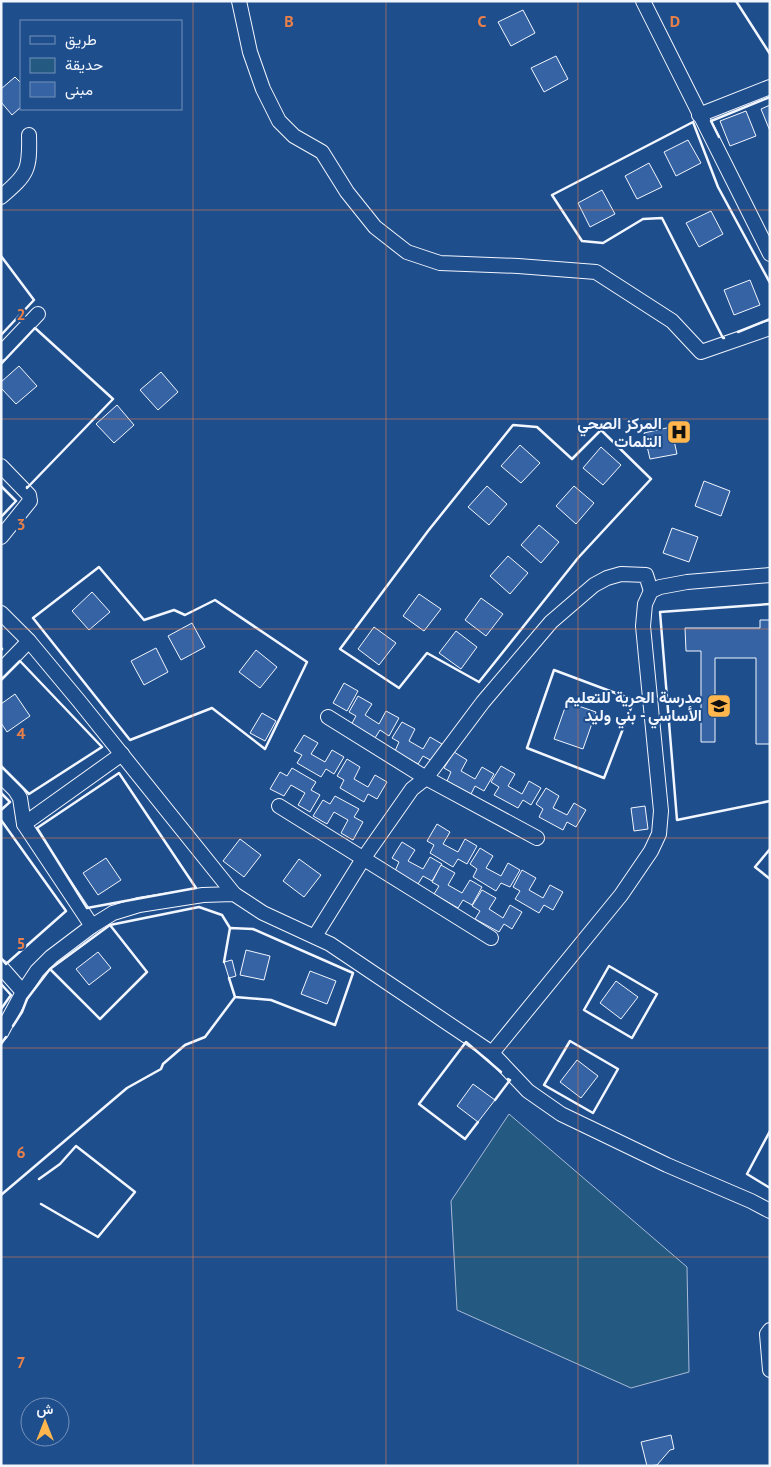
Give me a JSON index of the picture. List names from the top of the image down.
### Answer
{
  "places": {
    "hospital": ["المركز الصحي التلمات"],
    "school or university": ["مدرسة الحرية للتعليم الأساسي - بني وليد"]
  },
  "legend": ["طريق", "حديقة", "مبنى"],
  "north": "top",
  "grid": {
    "columns": ["B", "C", "D"],
    "rows": [
      "2",
      "3",
      "4",
      "5",
      "6",
      "7"
    ]
  }
}
